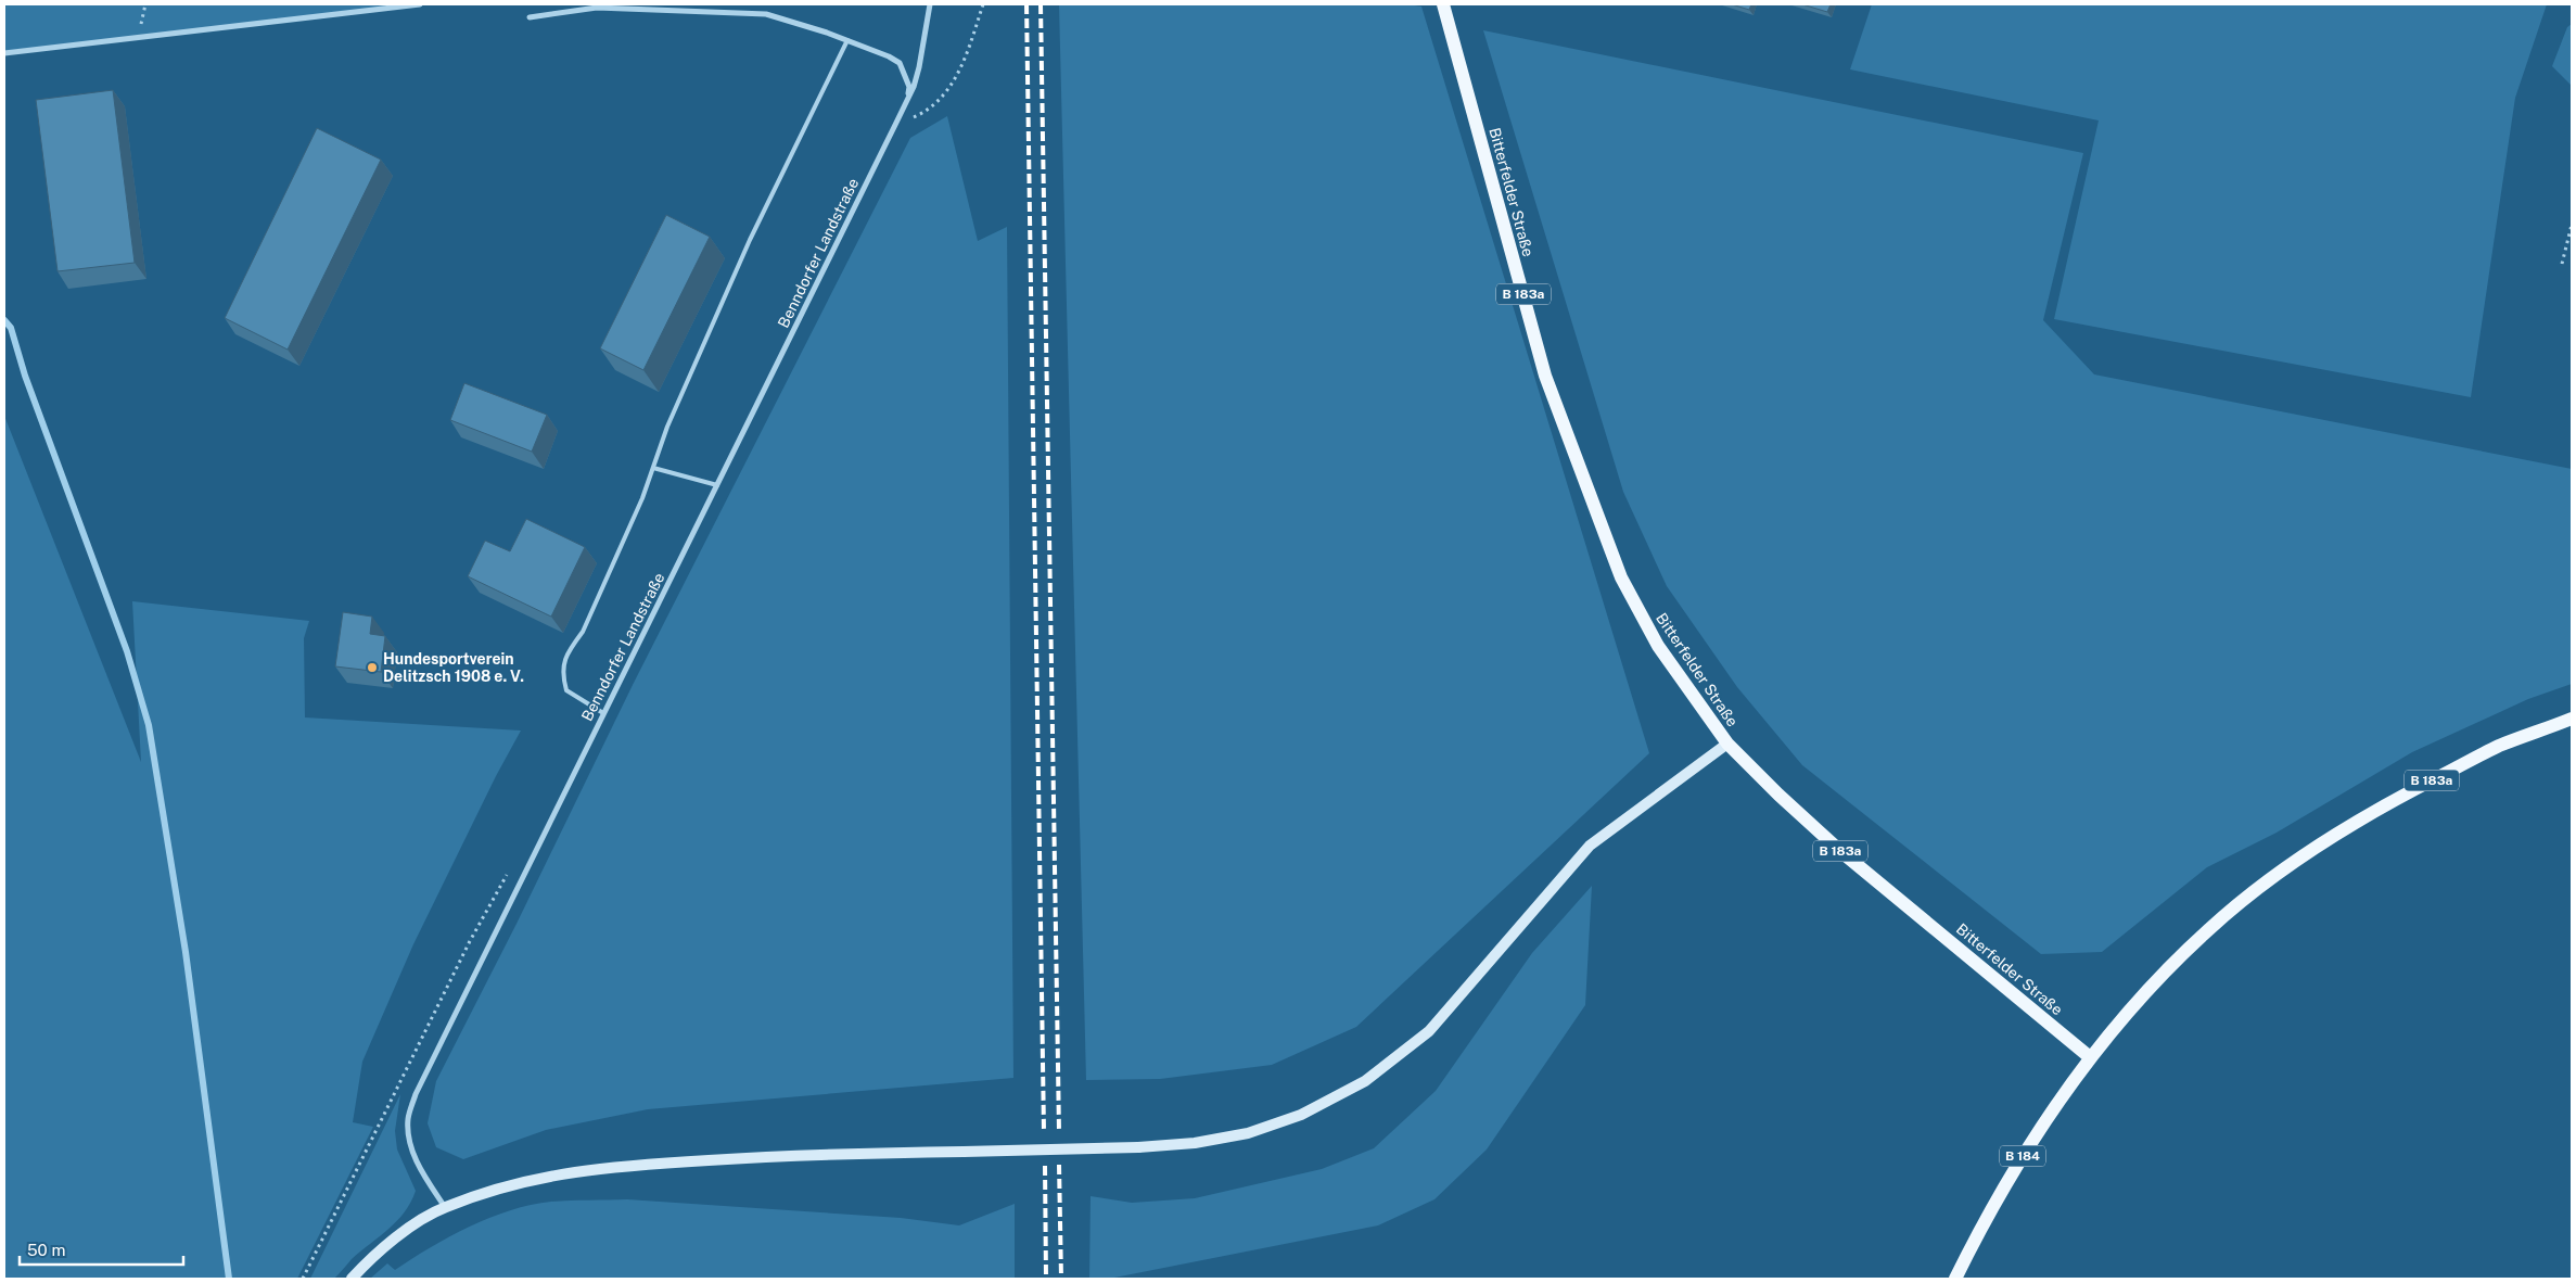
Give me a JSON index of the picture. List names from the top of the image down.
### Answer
{
  "streets": {
    "main road": ["Bitterfelder Straße", "B 183a", "B 184"],
    "street": ["Benndorfer Landstraße"]
  },
  "crossings": [
    ["Bitterfelder Straße", "B 183a"],
    ["Bitterfelder Straße", "B 184"],
    ["B 183a", "B 184"]
  ],
  "places": ["Hundesportverein Delitzsch 1908 e. V."],
  "scale_bar": "50 m"
}
